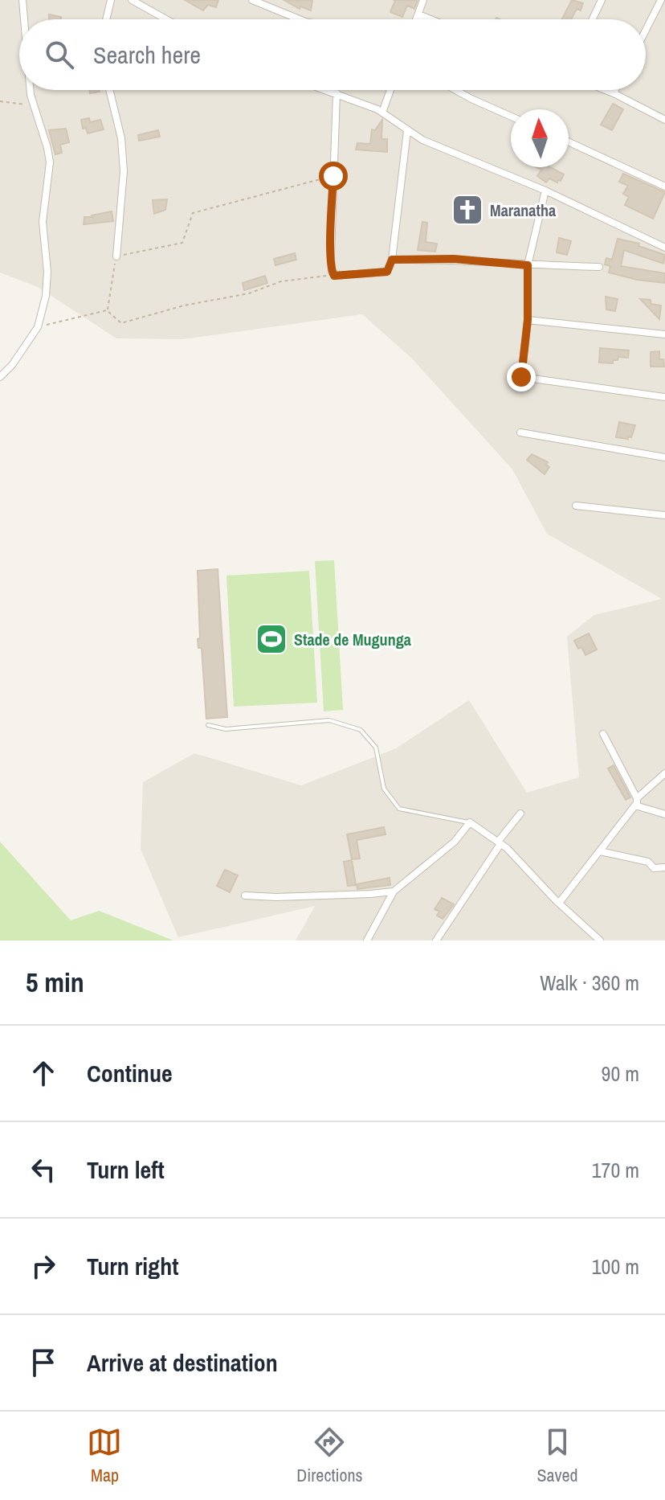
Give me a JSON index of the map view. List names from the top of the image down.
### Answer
{
  "places": {
    "church": ["Maranatha"],
    "sports": ["Stade de Mugunga"]
  },
  "north": "top",
  "page": {
    "search": "Search here",
    "heading": ["5 min", "Walk · 360 m"],
    "list": [
      ["Continue", "90 m"],
      ["Turn left", "170 m"],
      ["Turn right", "100 m"],
      "Arrive at destination"
    ],
    "nav": ["Map", "Directions", "Saved"]
  }
}
